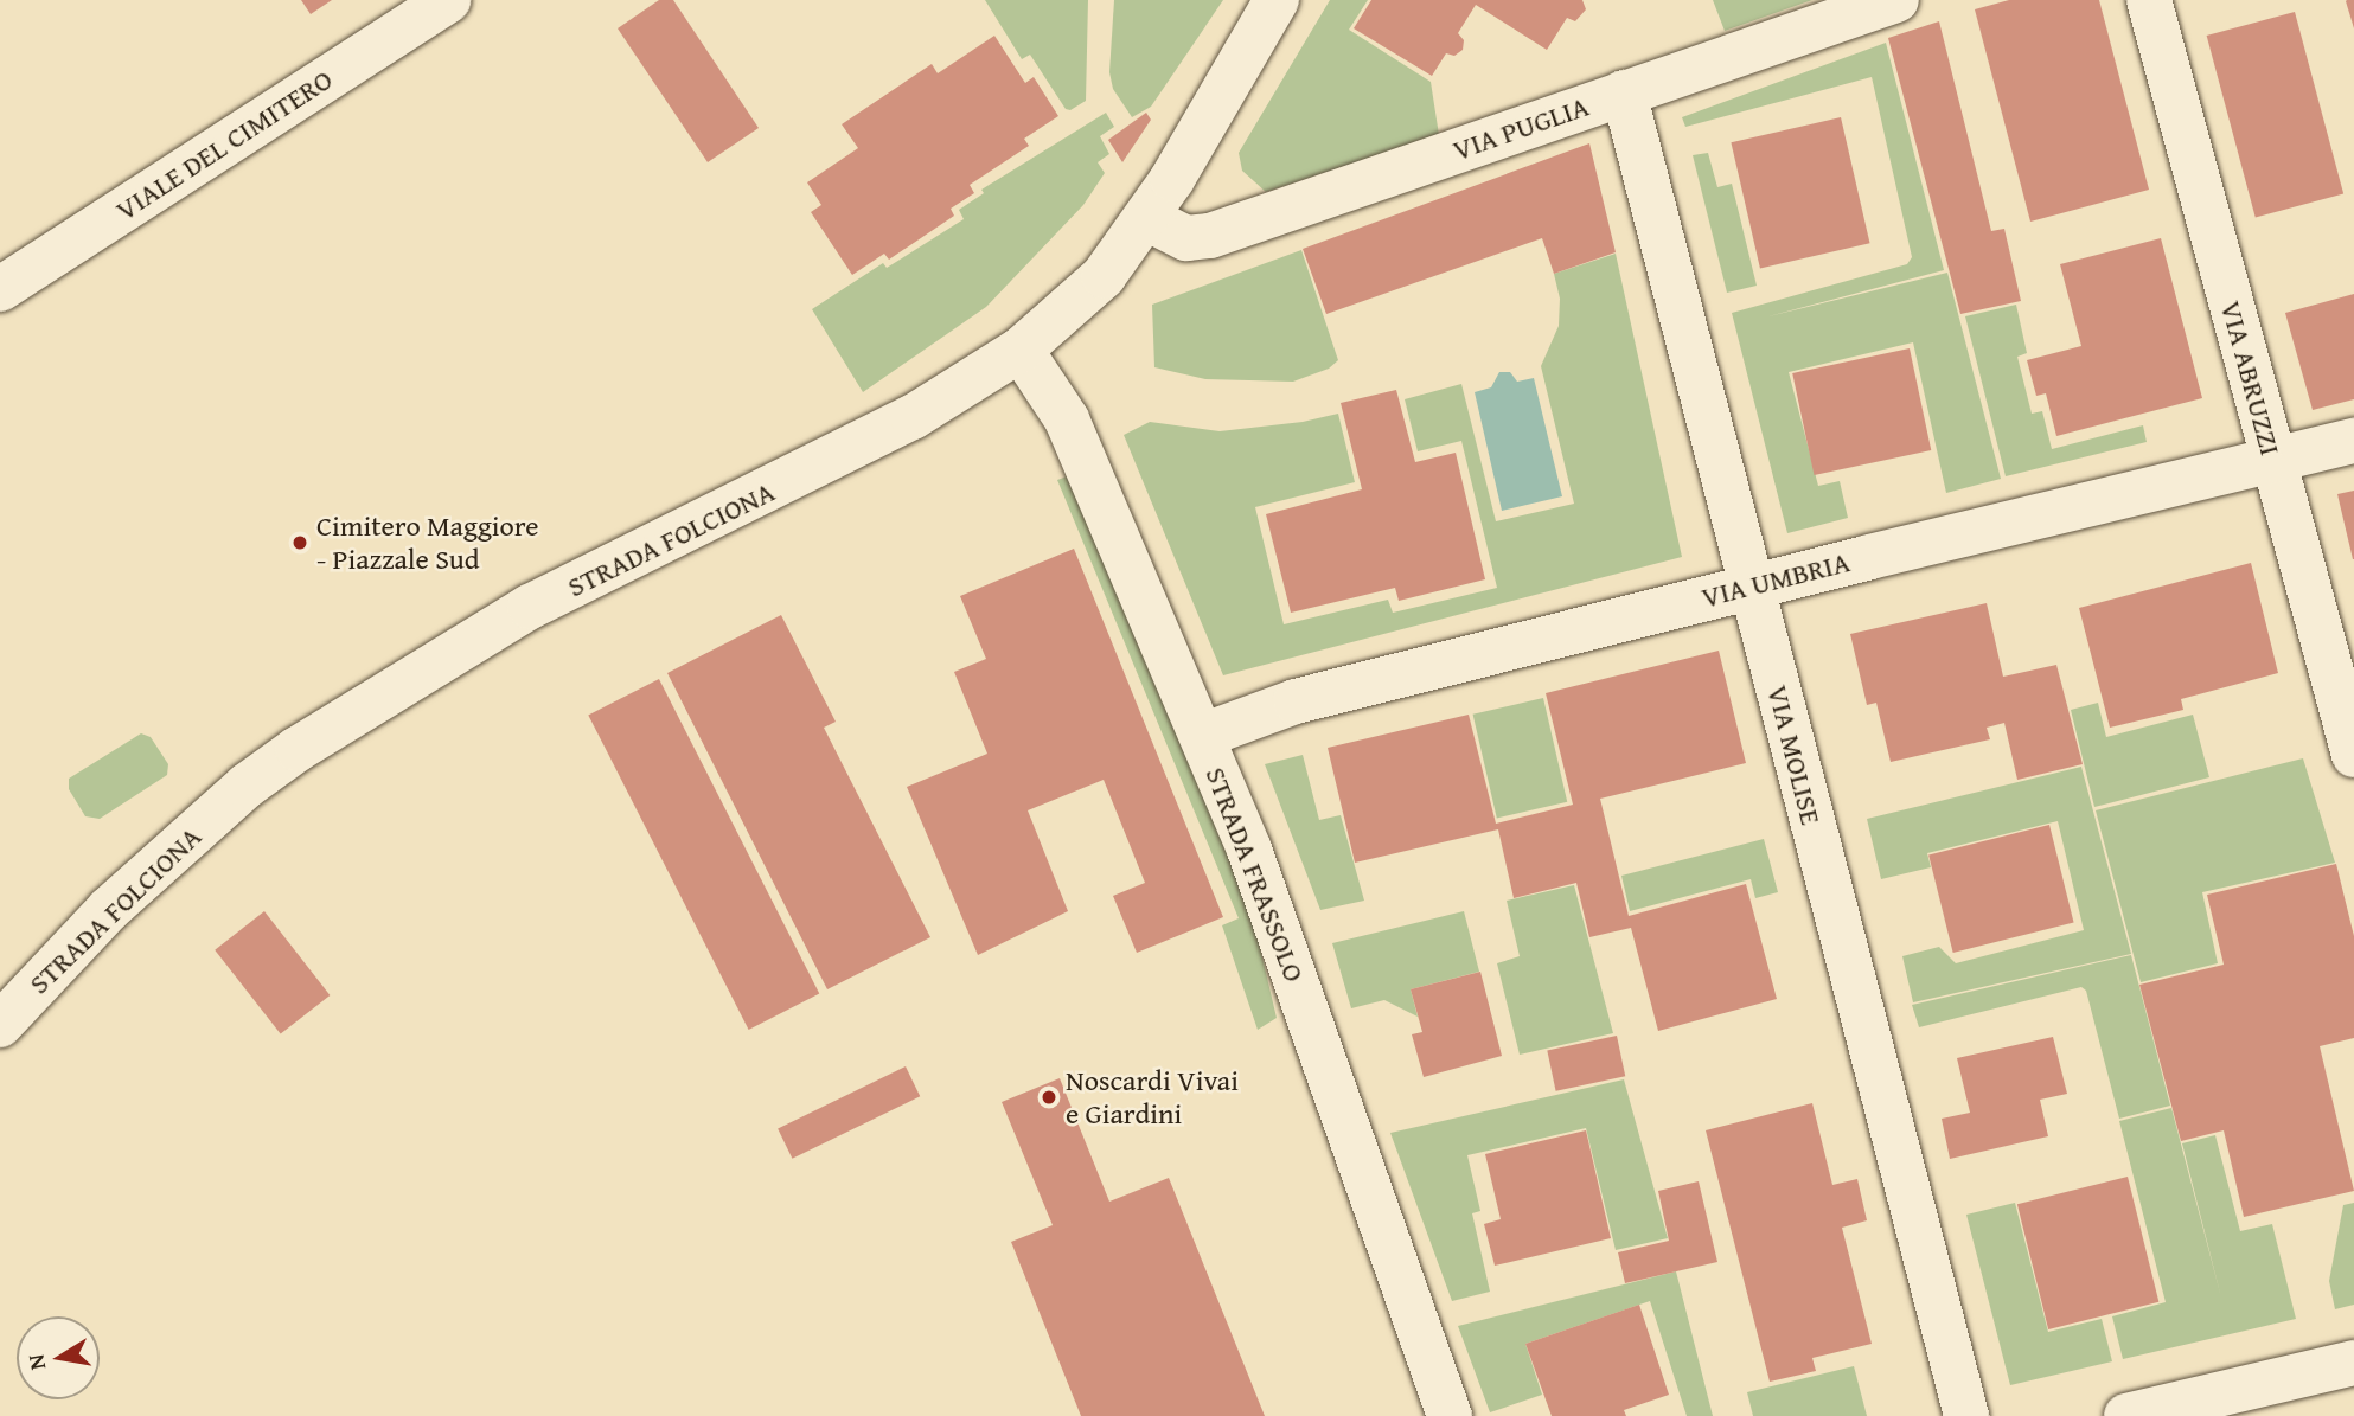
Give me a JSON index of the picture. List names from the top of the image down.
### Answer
{
  "streets": {
    "street": [
      "VIA PUGLIA",
      "VIALE DEL CIMITERO",
      "VIA ABRUZZI",
      "STRADA FOLCIONA",
      "VIA UMBRIA",
      "VIA MOLISE",
      "STRADA FRASSOLO"
    ]
  },
  "crossings": [
    ["VIA PUGLIA", "STRADA FOLCIONA"],
    ["VIA PUGLIA", "VIA MOLISE"],
    ["VIA ABRUZZI", "VIA UMBRIA"],
    ["STRADA FOLCIONA", "STRADA FRASSOLO"],
    ["VIA UMBRIA", "VIA MOLISE"],
    ["VIA UMBRIA", "STRADA FRASSOLO"]
  ],
  "places": ["Cimitero Maggiore - Piazzale Sud", "Noscardi Vivai e Giardini"],
  "north": "left"
}
